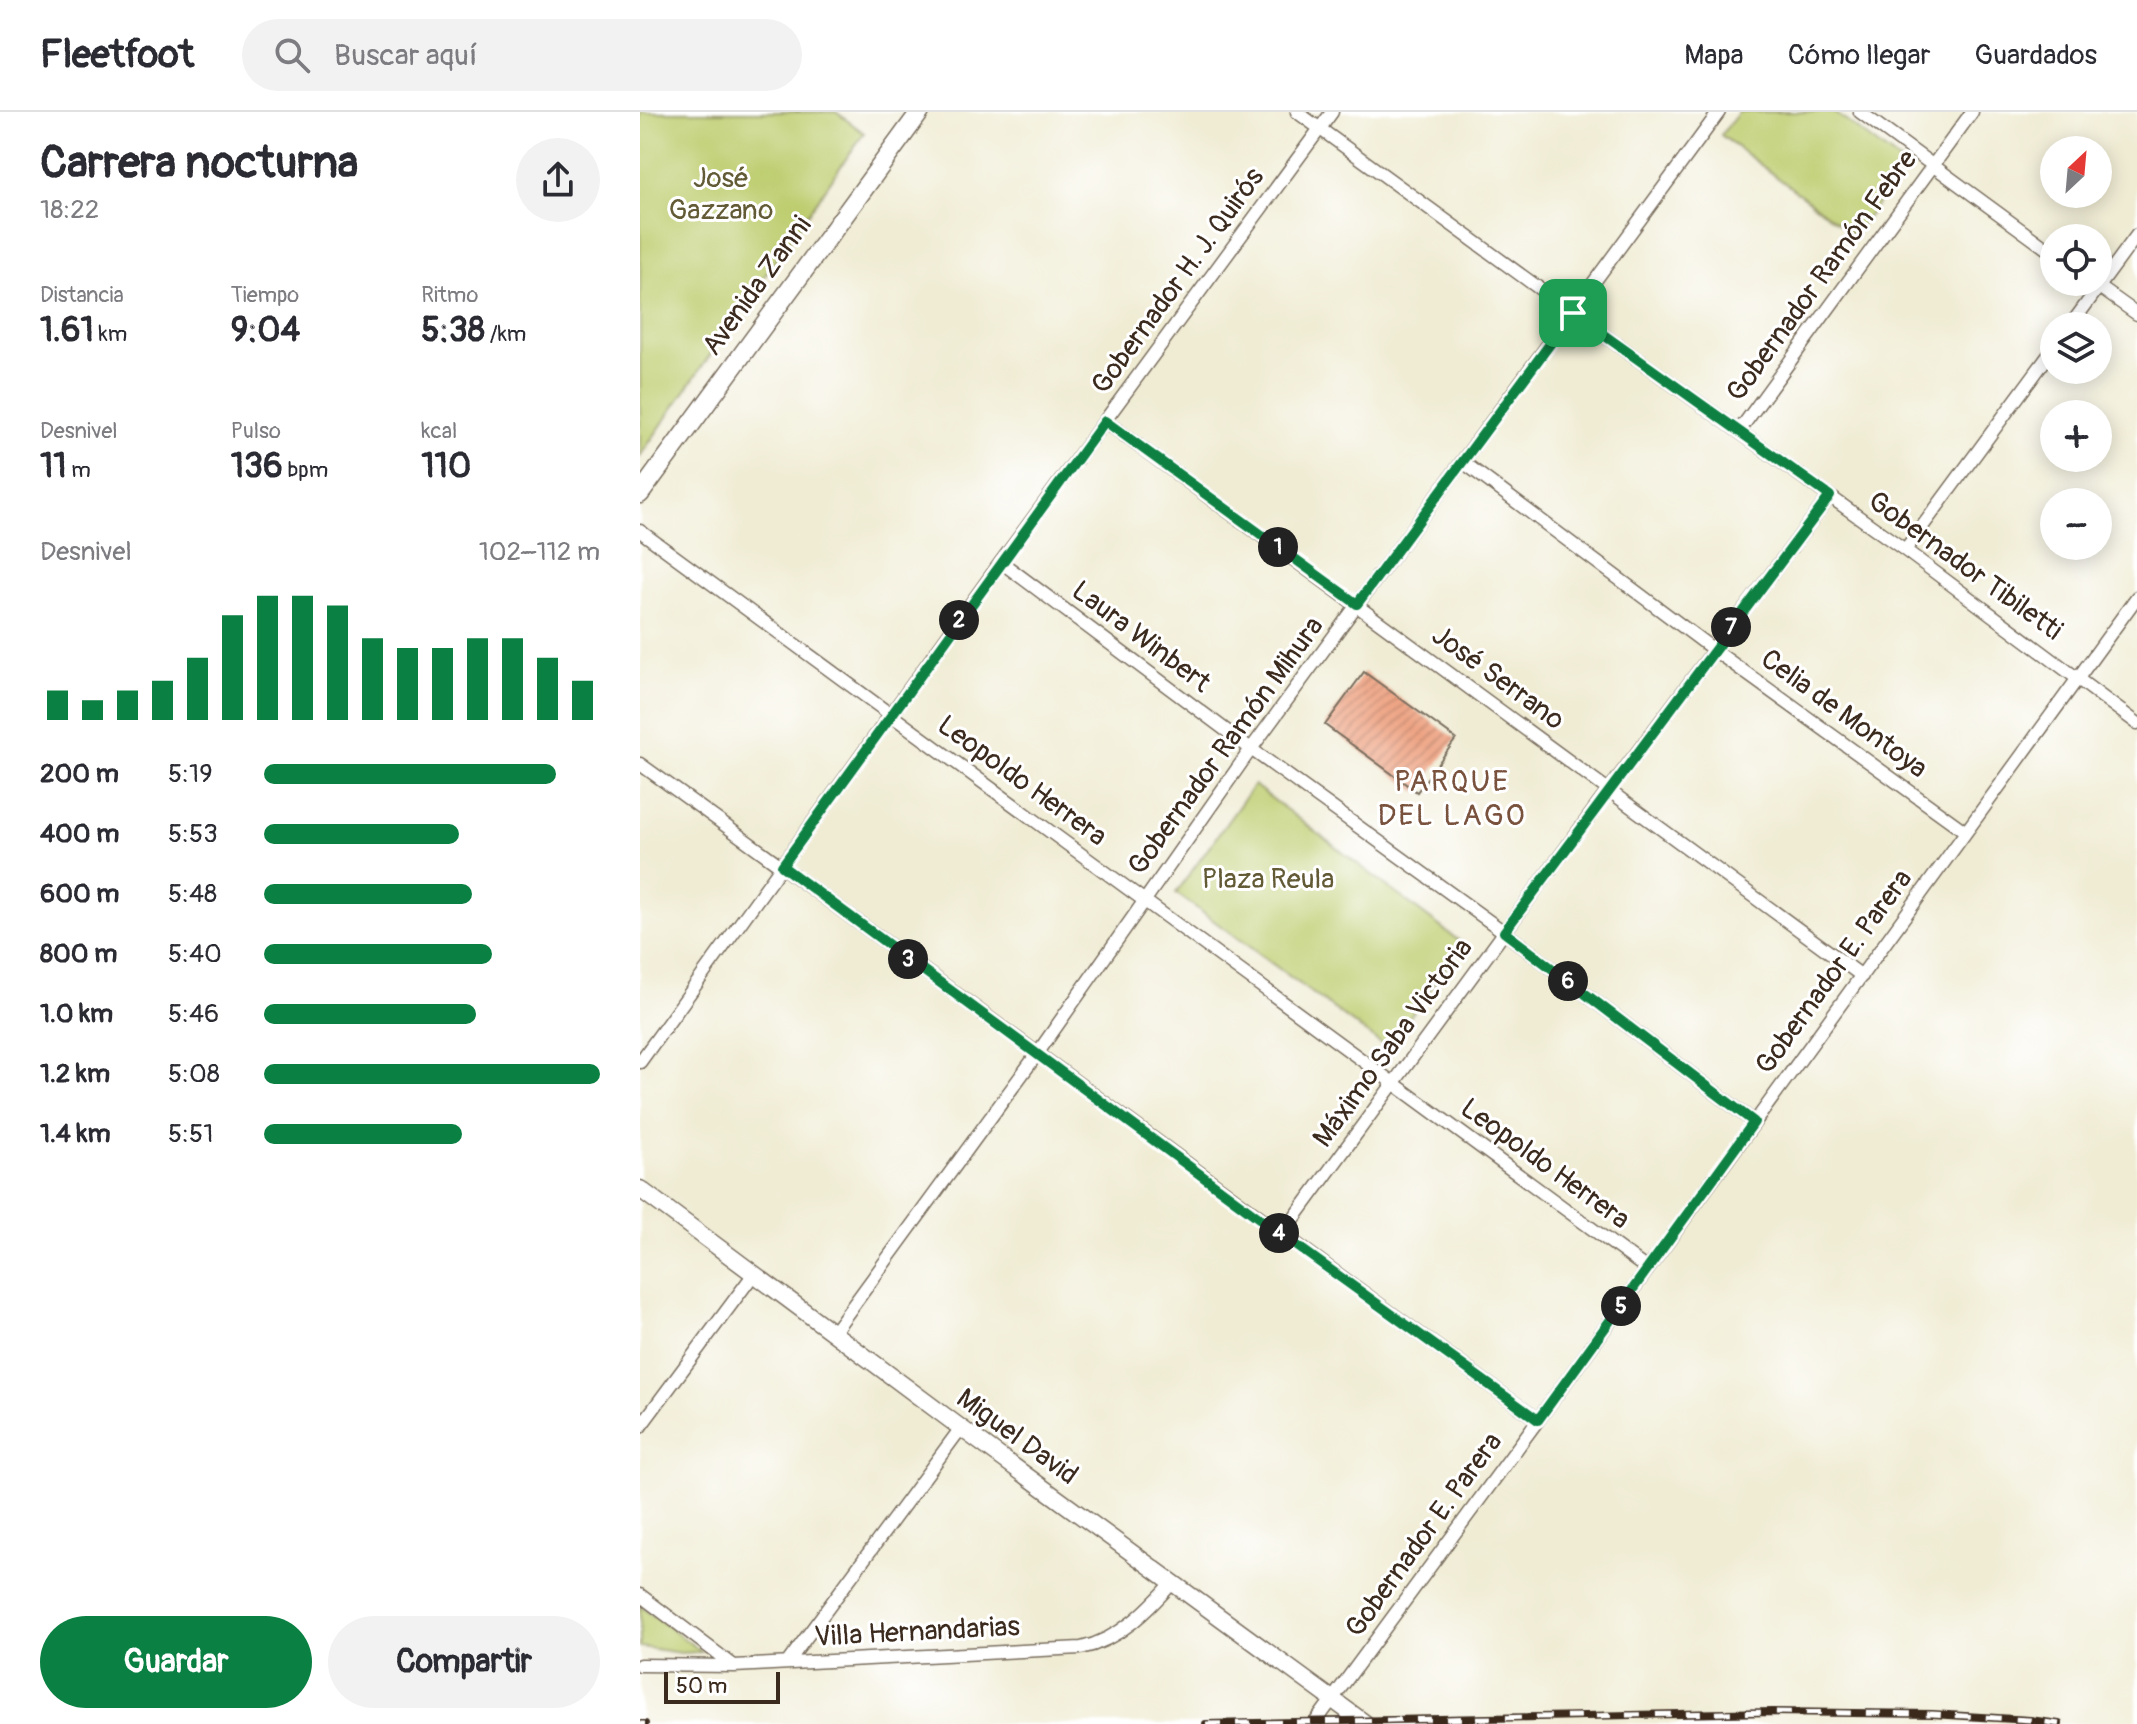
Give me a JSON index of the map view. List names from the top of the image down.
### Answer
{
  "streets": {
    "main road": ["Avenida Zanni"],
    "street": [
      "Gobernador Ramón Febre",
      "Gobernador H. J. Quirós",
      "Gobernador Tibiletti",
      "Laura Winbert",
      "José Serrano",
      "Celia de Montoya",
      "Gobernador Ramón Mihura",
      "Leopoldo Herrera",
      "Gobernador E. Parera",
      "Máximo Saba Victoria",
      "Miguel David",
      "Villa Hernandarias"
    ]
  },
  "crossings": [
    ["Gobernador Ramón Febre", "Gobernador Tibiletti"],
    ["Gobernador H. J. Quirós", "Gobernador Tibiletti"],
    ["Gobernador H. J. Quirós", "Laura Winbert"],
    ["Gobernador H. J. Quirós", "José Serrano"],
    ["Gobernador H. J. Quirós", "Leopoldo Herrera"],
    ["Gobernador Tibiletti", "Gobernador Ramón Mihura"],
    ["Gobernador Tibiletti", "Gobernador E. Parera"],
    ["Gobernador Tibiletti", "Máximo Saba Victoria"],
    ["Laura Winbert", "Gobernador Ramón Mihura"],
    ["Laura Winbert", "Gobernador E. Parera"],
    ["Laura Winbert", "Máximo Saba Victoria"],
    ["José Serrano", "Gobernador Ramón Mihura"],
    ["José Serrano", "Gobernador E. Parera"],
    ["José Serrano", "Máximo Saba Victoria"],
    ["Celia de Montoya", "Gobernador Ramón Mihura"],
    ["Celia de Montoya", "Gobernador E. Parera"],
    ["Celia de Montoya", "Máximo Saba Victoria"],
    ["Gobernador Ramón Mihura", "Leopoldo Herrera"],
    ["Gobernador Ramón Mihura", "Miguel David"],
    ["Leopoldo Herrera", "Gobernador E. Parera"],
    ["Leopoldo Herrera", "Máximo Saba Victoria"],
    ["Gobernador E. Parera", "Miguel David"],
    ["Miguel David", "Villa Hernandarias"]
  ],
  "districts": ["PARQUE DEL LAGO"],
  "parks": ["José Gazzano", "Plaza Reula"],
  "scale_bar": "50 m",
  "north": "top right",
  "page": {
    "header": "Fleetfoot",
    "search": "Buscar aquí",
    "nav": ["Mapa", "Cómo llegar", "Guardados"],
    "heading": ["Carrera nocturna", "18:22"],
    "map_buttons": ["+", "−"],
    "stats": [
      ["Distancia", "1.61 km"],
      ["Tiempo", "9:04"],
      ["Ritmo", "5:38 /km"],
      ["Desnivel", "11 m"],
      ["Pulso", "136 bpm"],
      ["kcal", "110"]
    ],
    "chart": ["Desnivel", "102–112 m"],
    "pins": [
      "1",
      "2",
      "7",
      "3",
      "6",
      "4",
      "5"
    ],
    "list": [
      {
        "name": "200 m",
        "note": "5:19"
      },
      {
        "name": "400 m",
        "note": "5:53"
      },
      {
        "name": "600 m",
        "note": "5:48"
      },
      {
        "name": "800 m",
        "note": "5:40"
      },
      {
        "name": "1.0 km",
        "note": "5:46"
      },
      {
        "name": "1.2 km",
        "note": "5:08"
      },
      {
        "name": "1.4 km",
        "note": "5:51"
      }
    ],
    "buttons": ["Guardar", "Compartir"],
    "scale": "50 m"
  }
}
